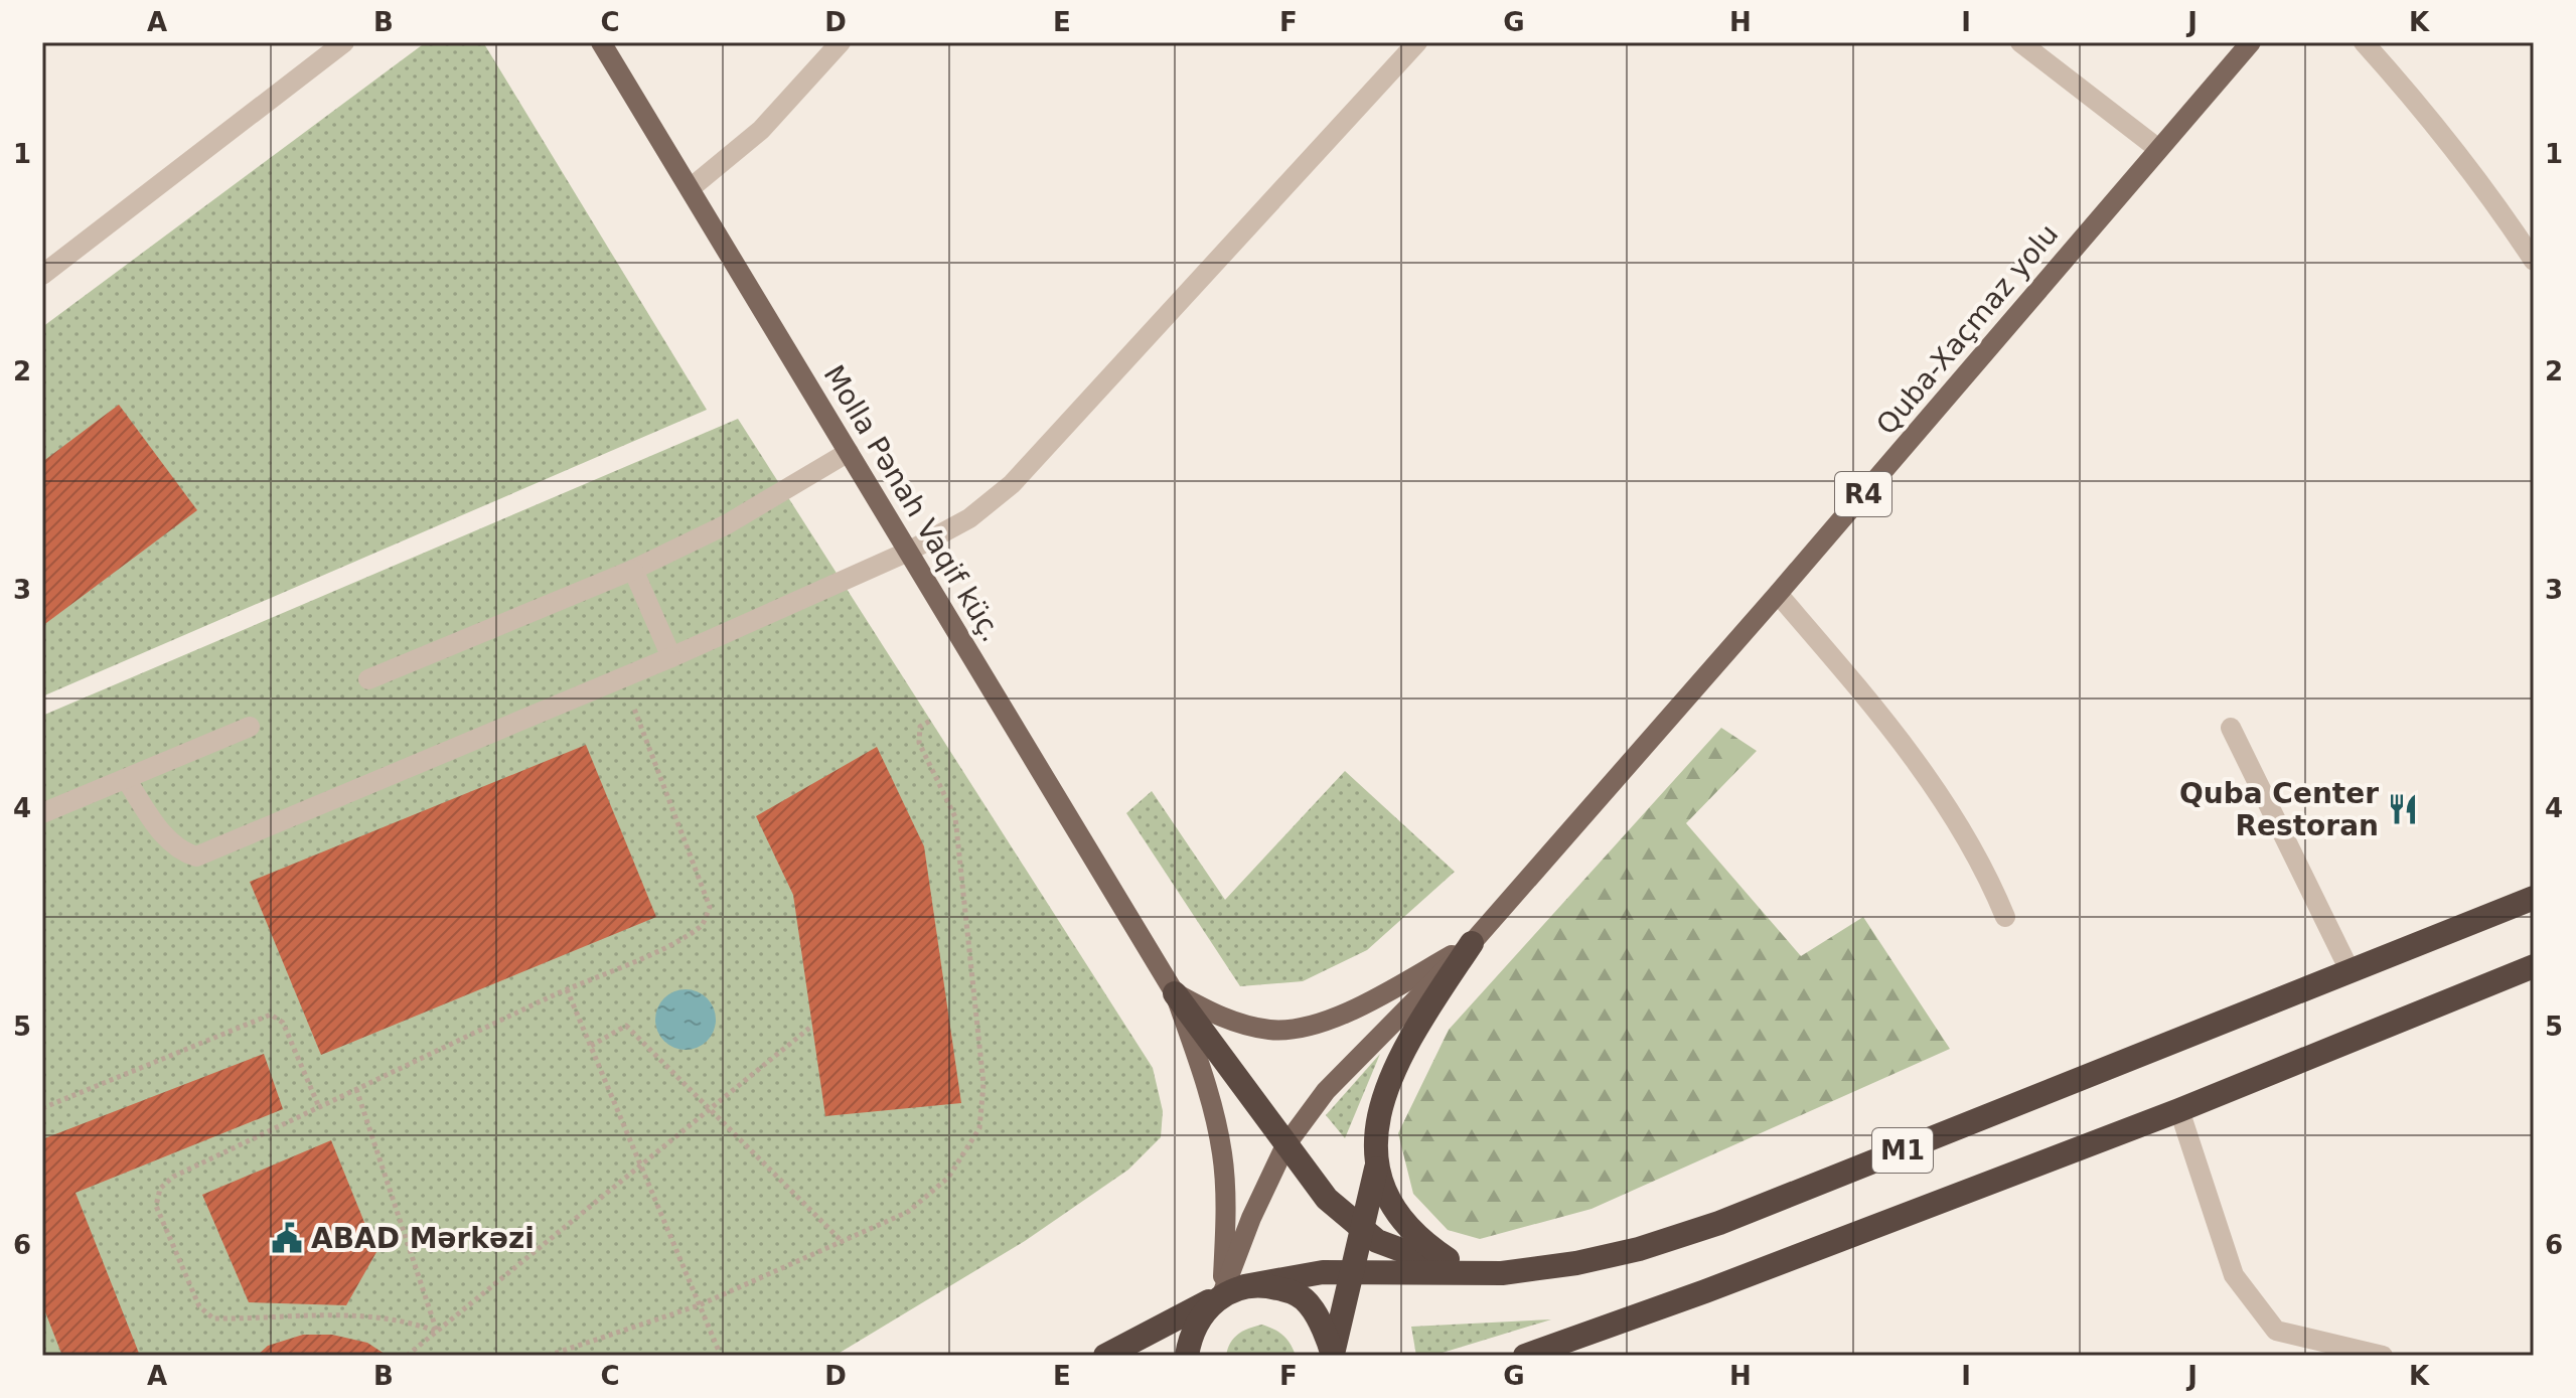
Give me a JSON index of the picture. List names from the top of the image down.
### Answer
{
  "streets": {
    "highway": ["M1"],
    "main road": ["Quba-Xaçmaz yolu", "R4", "Molla Pənah Vaqif küç."]
  },
  "crossings": [
    ["Quba-Xaçmaz yolu", "Molla Pənah Vaqif küç."],
    ["Quba-Xaçmaz yolu", "M1"],
    ["Molla Pənah Vaqif küç.", "M1"]
  ],
  "places": {
    "restaurant": ["Quba Center Restoran"],
    "public building": ["ABAD Mərkəzi"]
  },
  "grid": {
    "columns": [
      "A",
      "B",
      "C",
      "D",
      "E",
      "F",
      "G",
      "H",
      "I",
      "J",
      "K"
    ],
    "rows": [
      "1",
      "2",
      "3",
      "4",
      "5",
      "6"
    ]
  }
}
